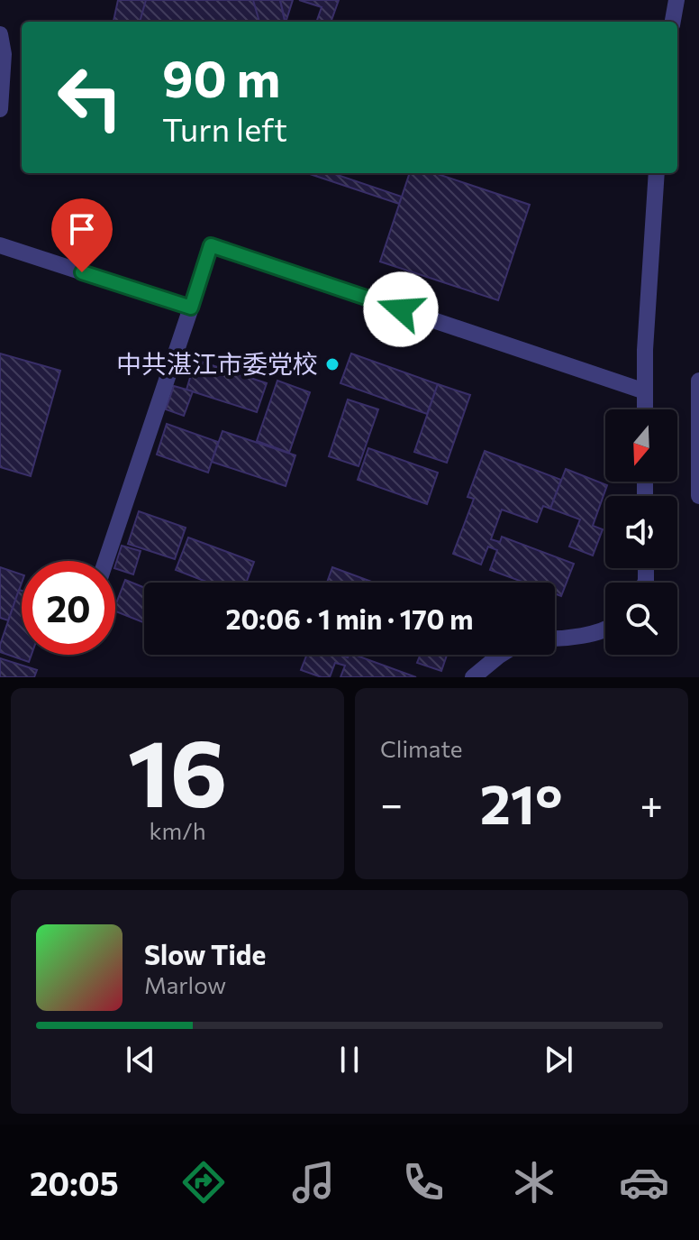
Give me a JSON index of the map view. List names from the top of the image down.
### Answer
{
  "places": ["中共湛江市委党校"],
  "north": "bottom",
  "page": {
    "turn": ["90 m", "Turn left"],
    "limit": "20",
    "trip": "20:06 · 1 min · 170 m",
    "tile": [
      ["16", "km/h"],
      "Climate"
    ],
    "heat": ["−", "21°", "+"],
    "song": ["Slow Tide", "Marlow"],
    "tabs": "20:05"
  }
}
